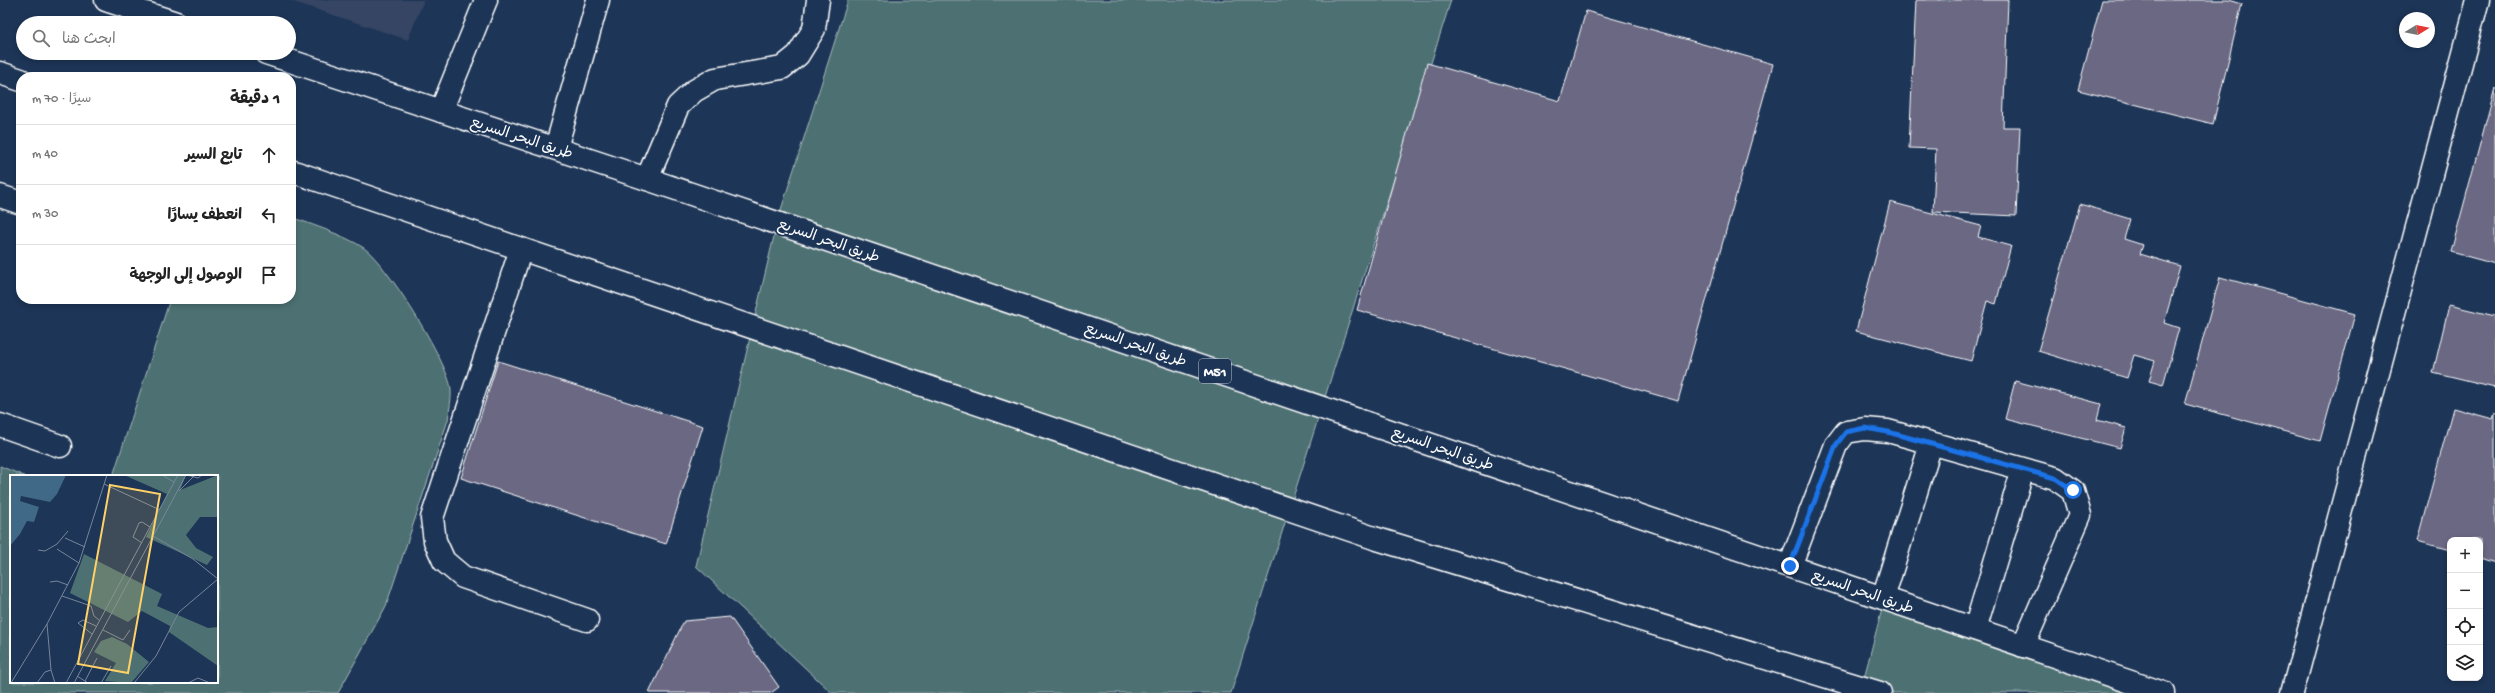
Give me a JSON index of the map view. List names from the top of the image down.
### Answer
{
  "streets": {
    "main road": ["طريق البحر السريع", "M51"]
  },
  "north": "right",
  "page": {
    "search": "ابحث هنا",
    "heading": ["1 دقيقة", "سيرًا · 70 m"],
    "list": [
      ["تابع السير", "40 m"],
      ["انعطف يسارًا", "30 m"],
      "الوصول إلى الوجهة"
    ],
    "map_buttons": ["+", "−"]
  }
}
